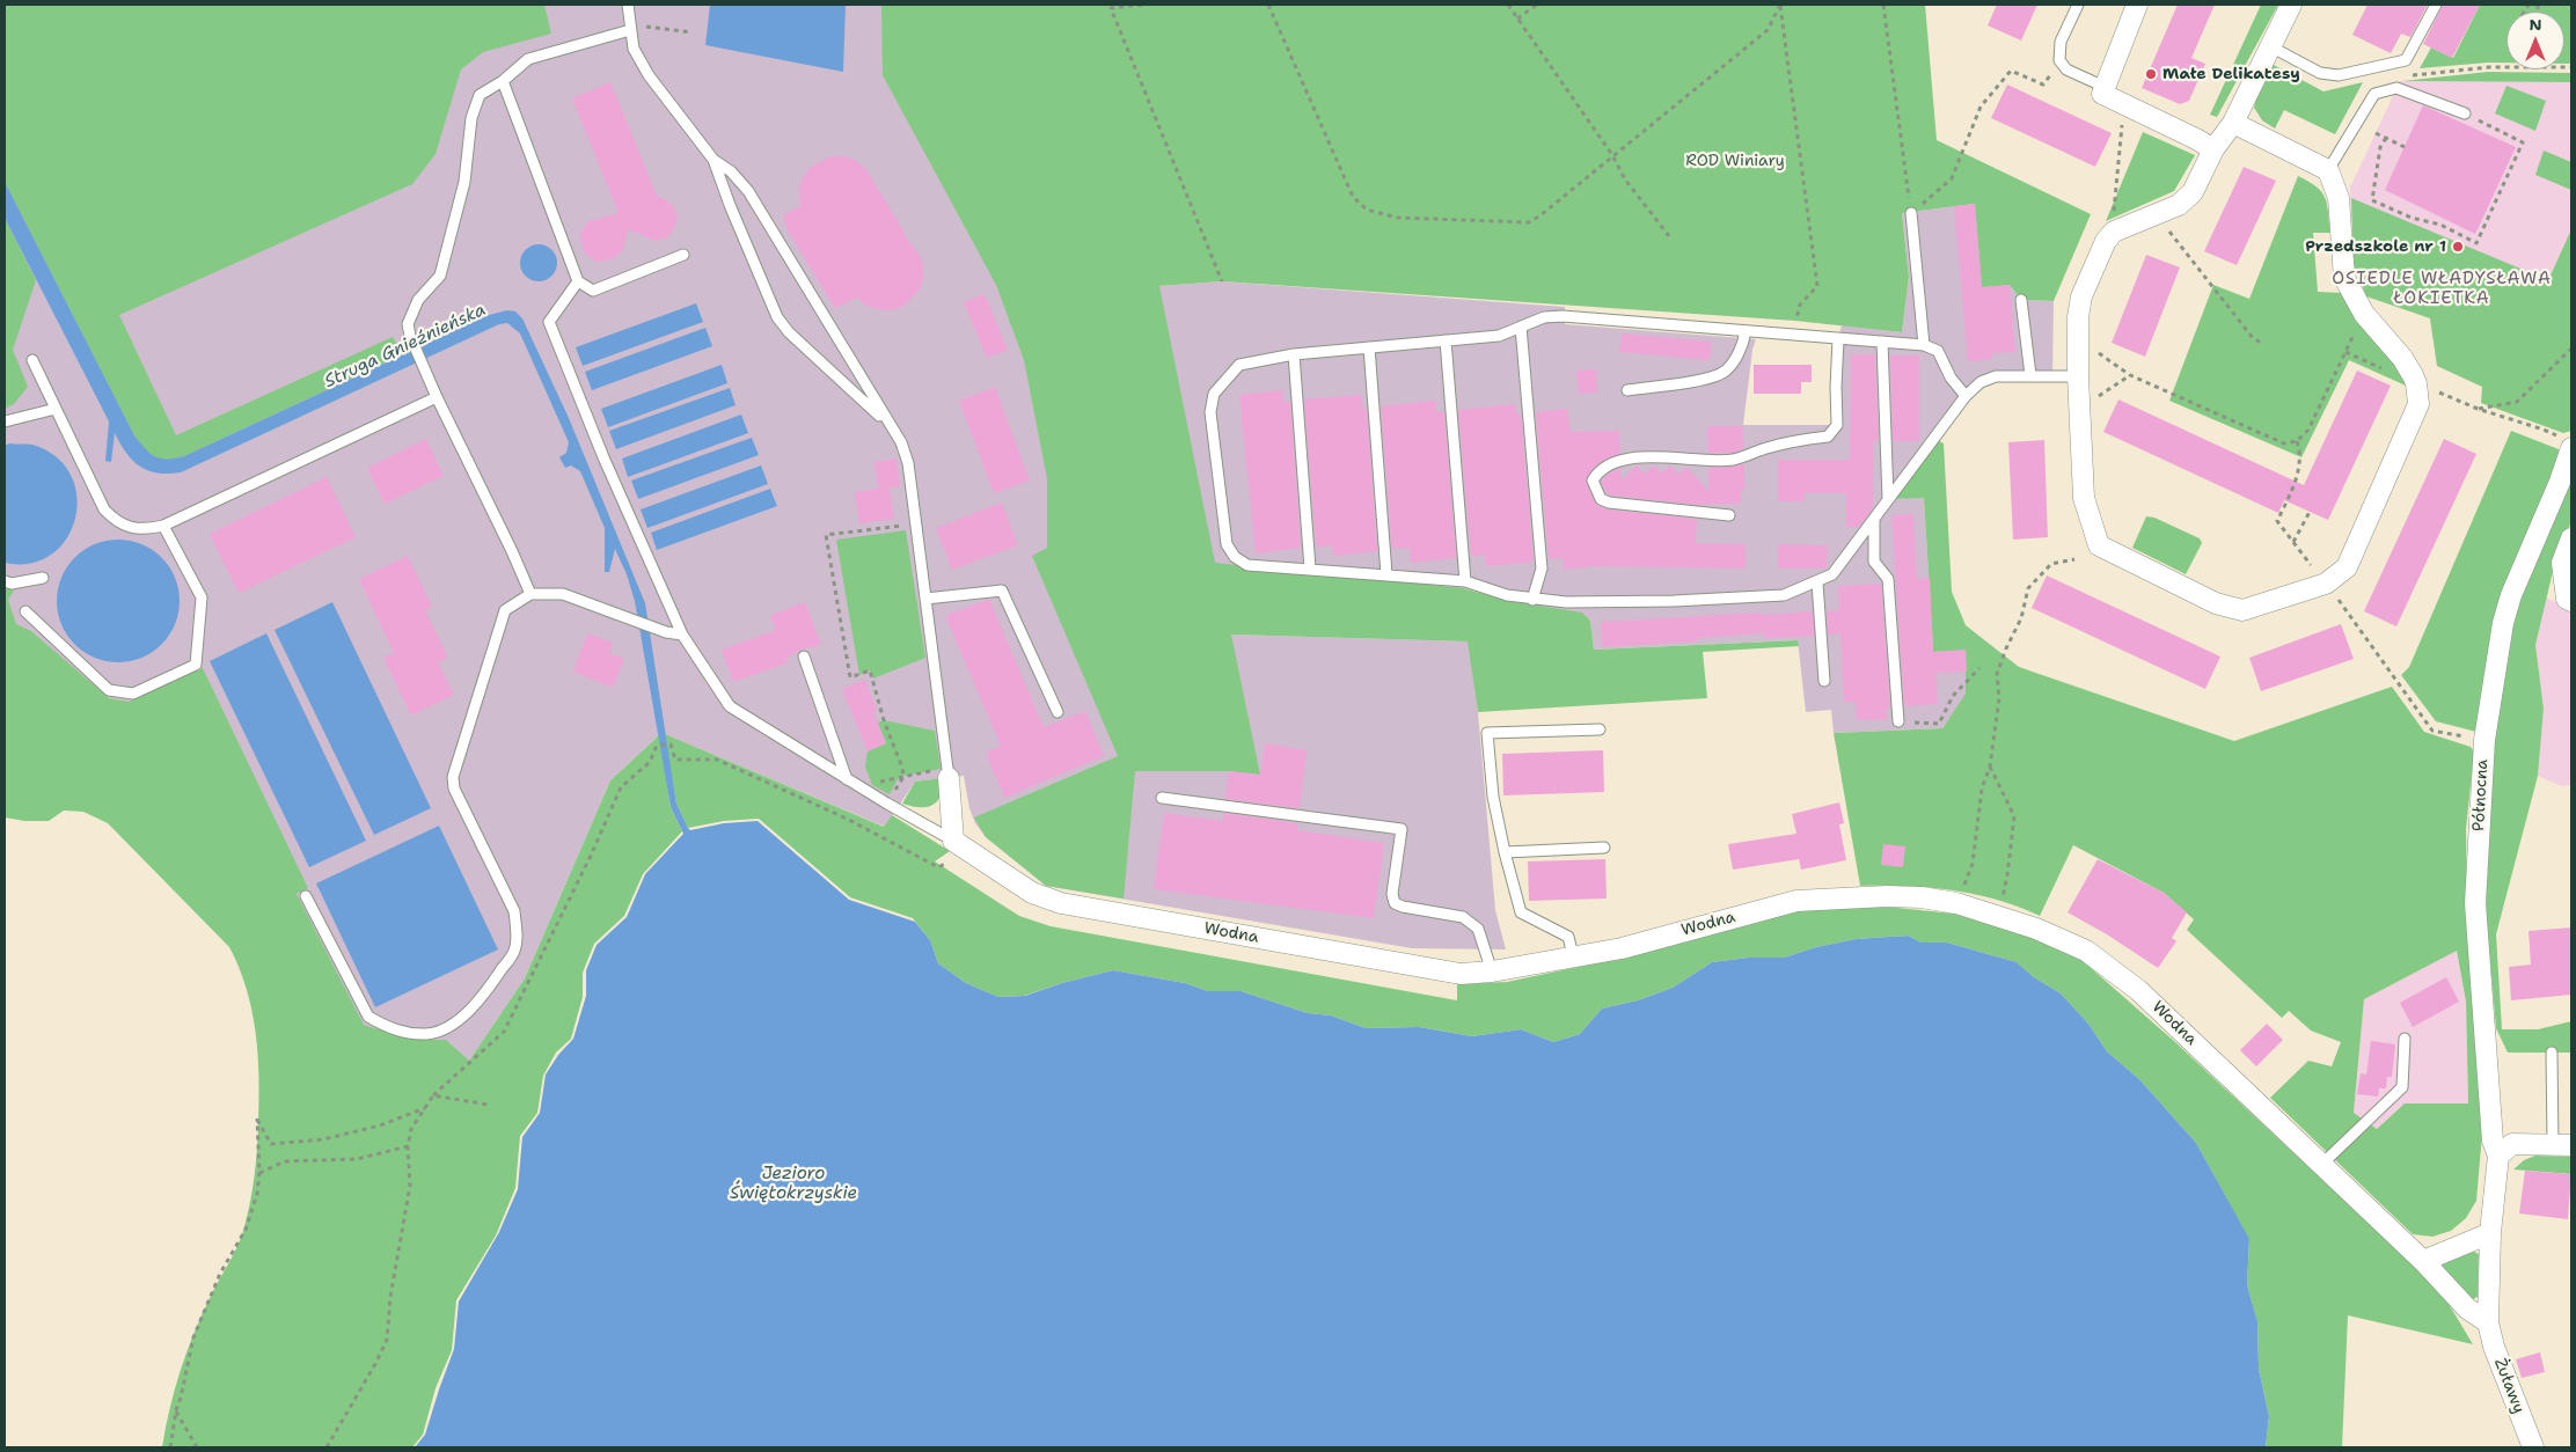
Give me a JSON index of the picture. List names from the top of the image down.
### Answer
{
  "streets": {
    "street": ["Północna", "Wodna", "Żuławy"]
  },
  "crossings": [
    ["Północna", "Żuławy"],
    ["Wodna", "Żuławy"]
  ],
  "districts": ["OSIEDLE WŁADYSŁAWA ŁOKIETKA"],
  "water": ["Struga Gnieźnieńska", "Jezioro Świętokrzyskie"],
  "parks": ["ROD Winiary"],
  "places": ["Małe Delikatesy", "Przedszkole nr 1"],
  "north": "top"
}
